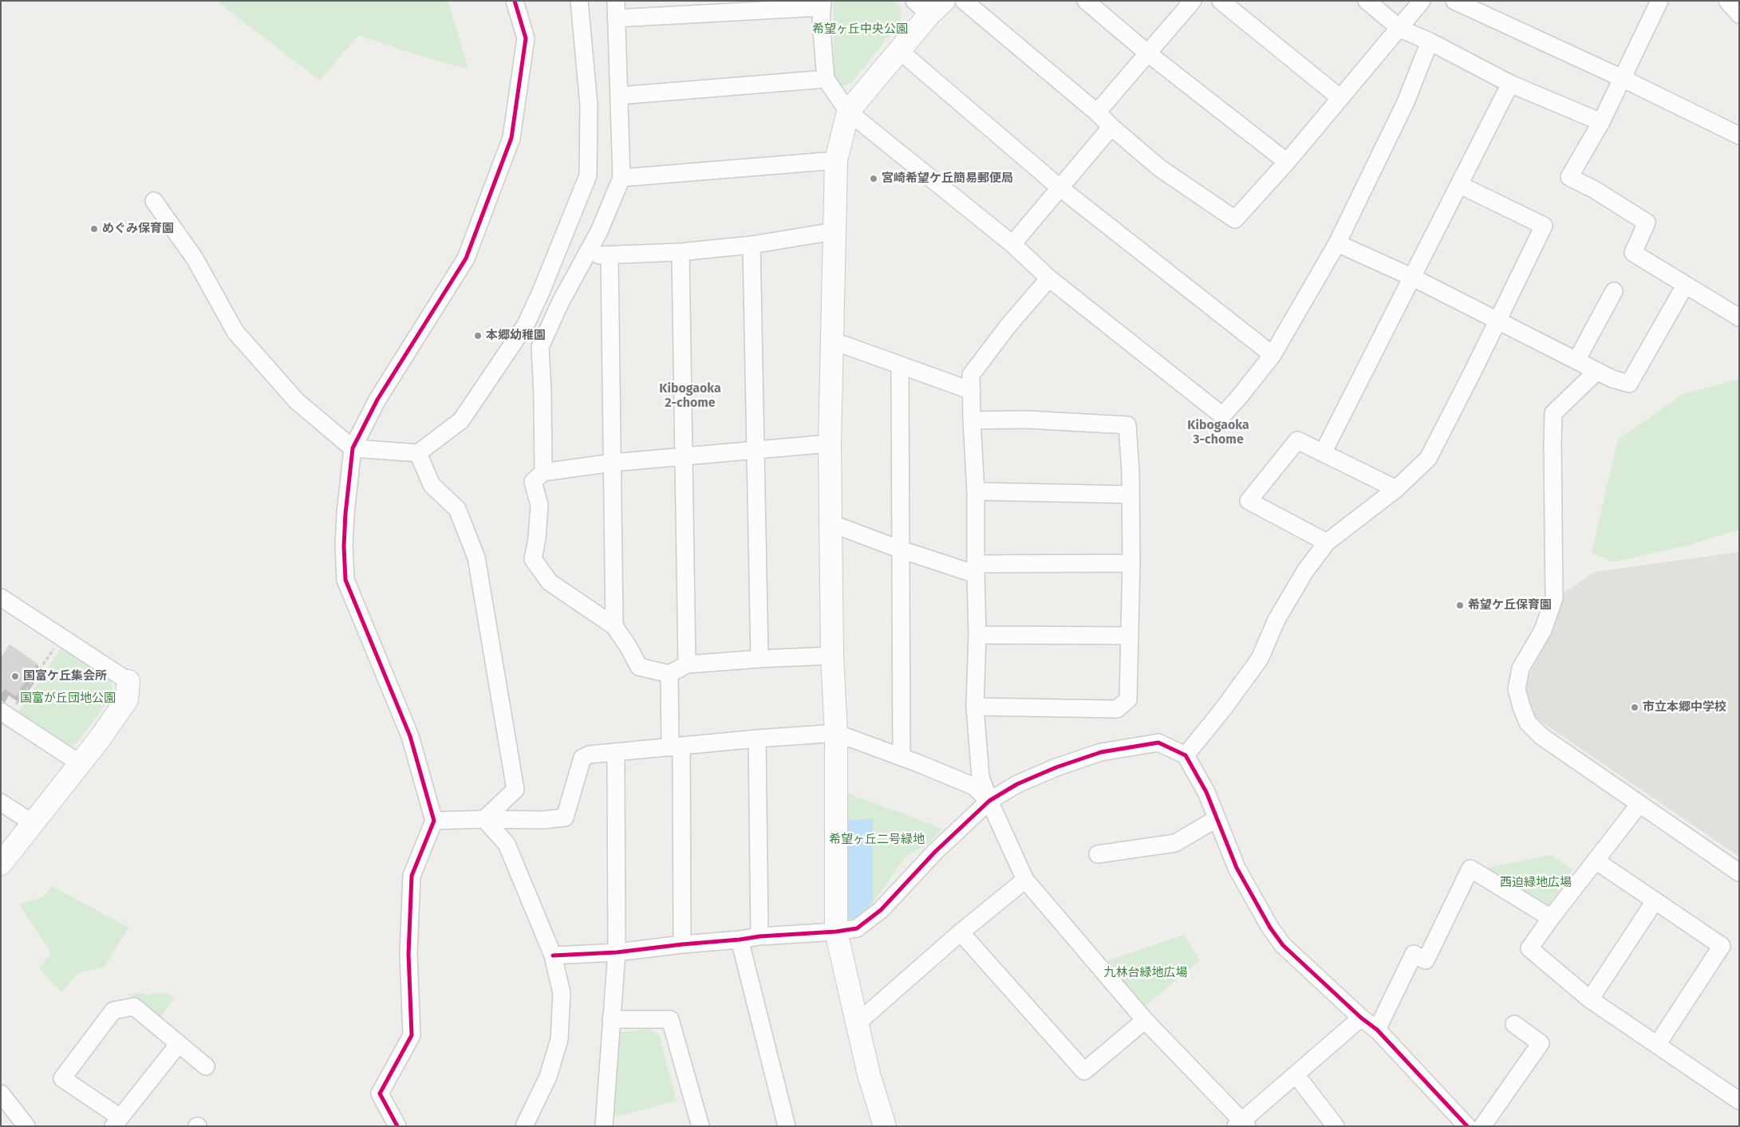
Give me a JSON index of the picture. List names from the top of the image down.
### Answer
{
  "districts": ["Kibogaoka 2-chome", "Kibogaoka 3-chome"],
  "parks": [
    "希望ヶ丘中央公園",
    "国富が丘団地公園",
    "希望ヶ丘二号緑地",
    "西迫緑地広場",
    "九林台緑地広場"
  ],
  "places": [
    "宮崎希望ケ丘簡易郵便局",
    "めぐみ保育園",
    "本郷幼稚園",
    "希望ケ丘保育園",
    "国富ケ丘集会所",
    "市立本郷中学校"
  ]
}
